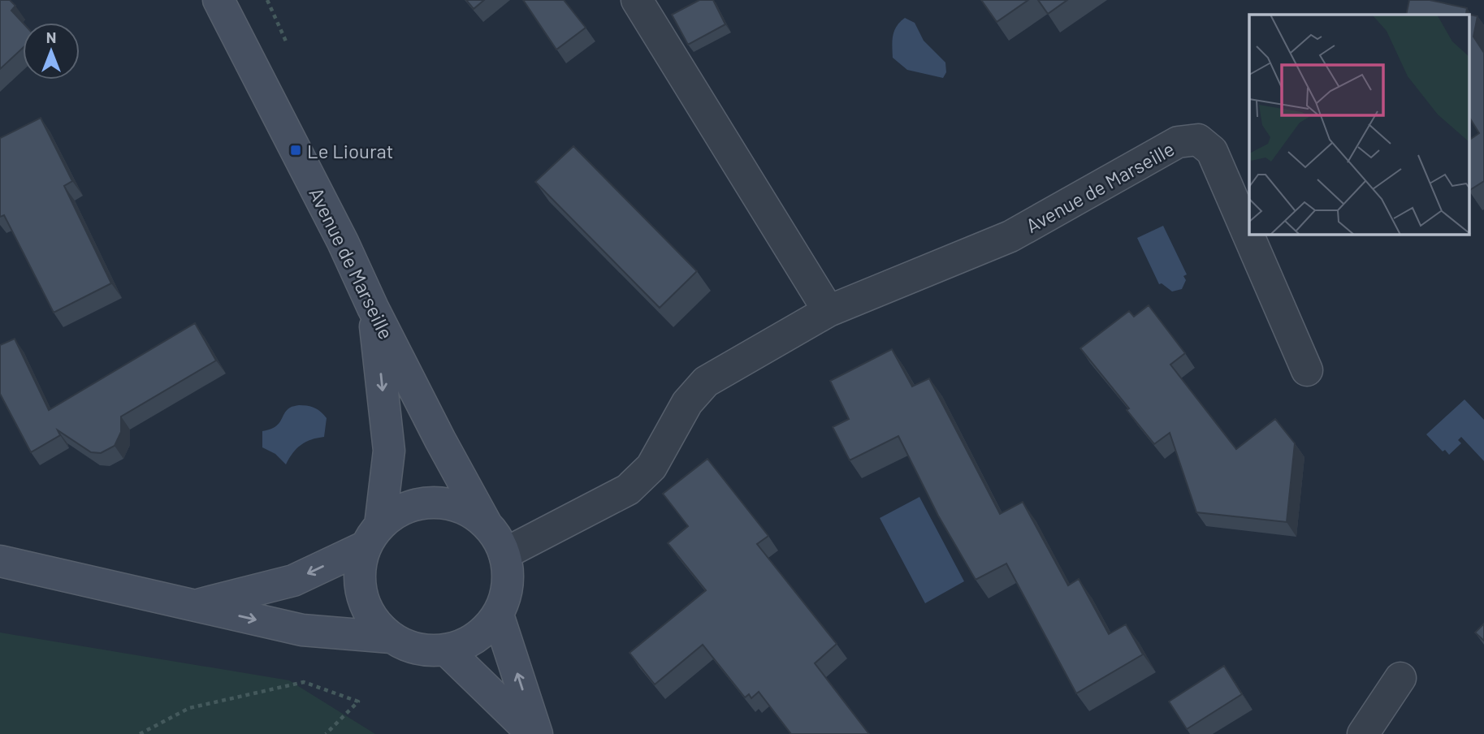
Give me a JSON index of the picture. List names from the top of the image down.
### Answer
{
  "streets": {
    "street": ["Avenue de Marseille"]
  },
  "places": {
    "transit": ["Le Liourat"]
  },
  "north": "top"
}
